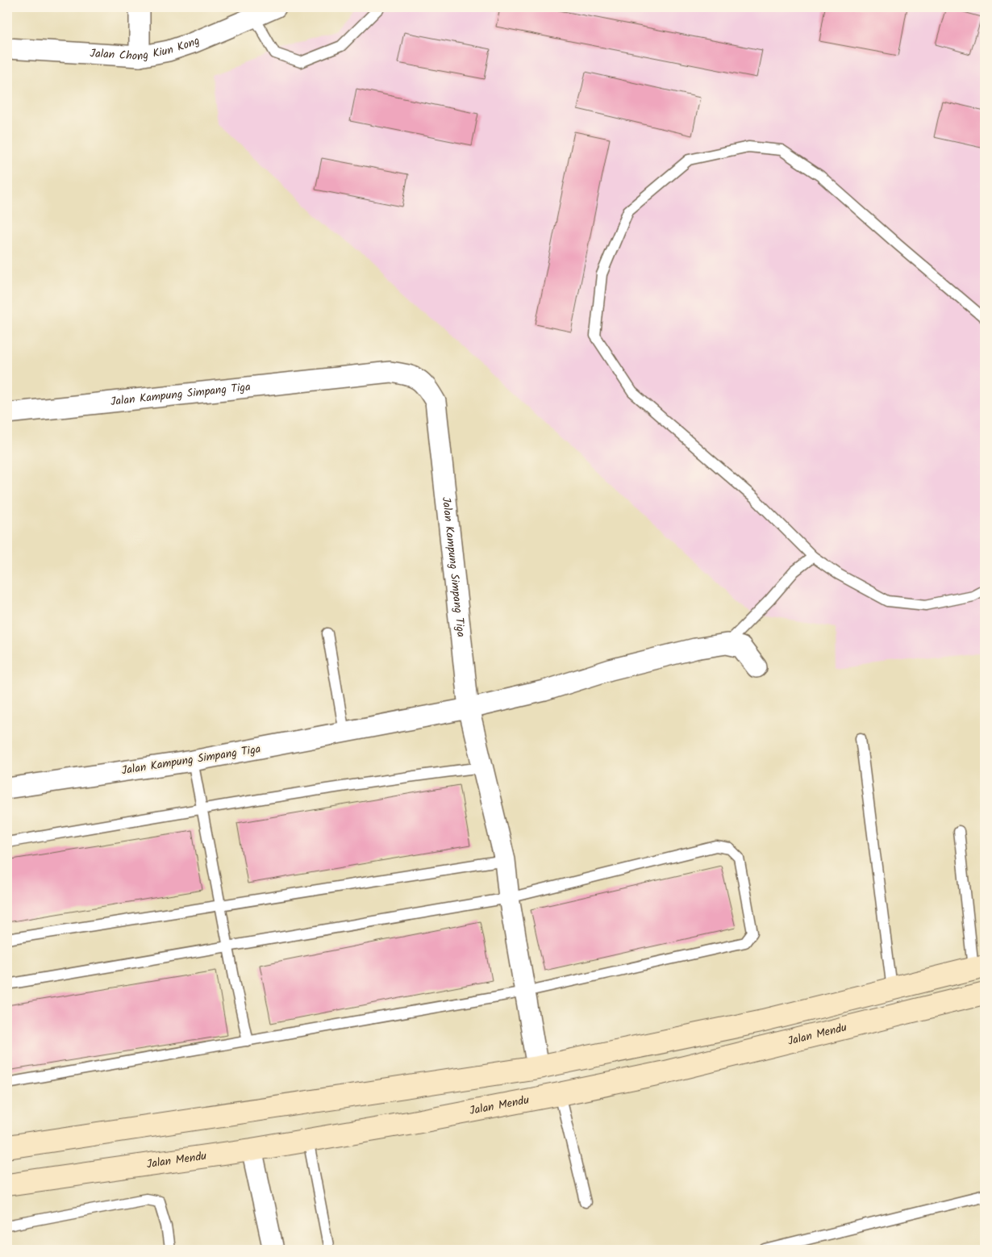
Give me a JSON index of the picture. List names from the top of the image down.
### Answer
{
  "streets": {
    "main road": ["Jalan Mendu"],
    "street": ["Jalan Chong Kiun Kong", "Jalan Kampung Simpang Tiga"]
  }
}
